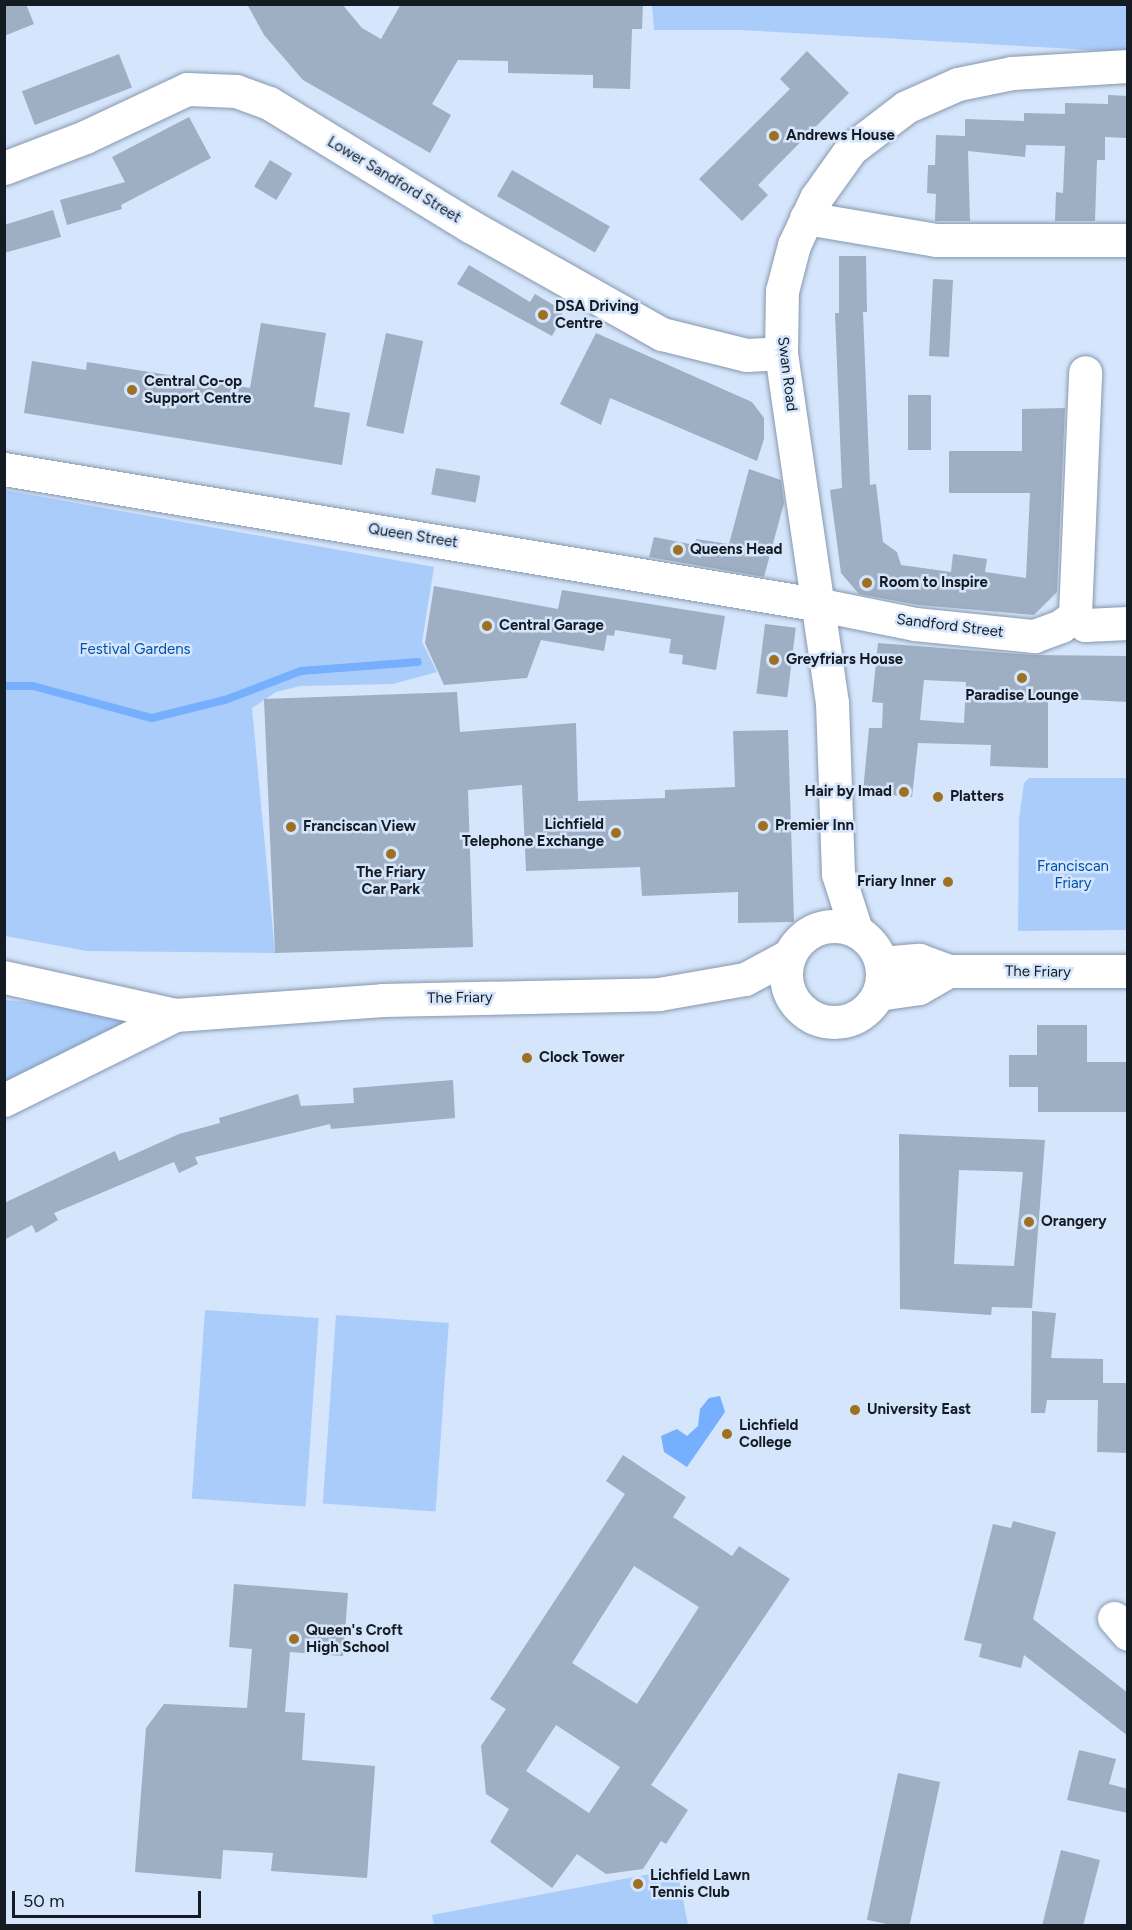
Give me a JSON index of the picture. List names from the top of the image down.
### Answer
{
  "streets": {
    "street": [
      "Lower Sandford Street",
      "Swan Road",
      "Queen Street",
      "Sandford Street",
      "The Friary"
    ]
  },
  "crossings": [
    ["Lower Sandford Street", "Swan Road"],
    ["Swan Road", "Queen Street"],
    ["Swan Road", "Sandford Street"],
    ["Swan Road", "The Friary"],
    ["Queen Street", "Sandford Street"]
  ],
  "parks": ["Festival Gardens", "Franciscan Friary"],
  "places": [
    "Andrews House",
    "DSA Driving Centre",
    "Central Co-op Support Centre",
    "Queens Head",
    "Room to Inspire",
    "Central Garage",
    "Greyfriars House",
    "Paradise Lounge",
    "Hair by Imad",
    "Platters",
    "Premier Inn",
    "Franciscan View",
    "Lichfield Telephone Exchange",
    "The Friary Car Park",
    "Friary Inner",
    "Clock Tower",
    "Orangery",
    "University East",
    "Lichfield College",
    "Queen's Croft High School",
    "Lichfield Lawn Tennis Club"
  ],
  "scale_bar": "50 m"
}
